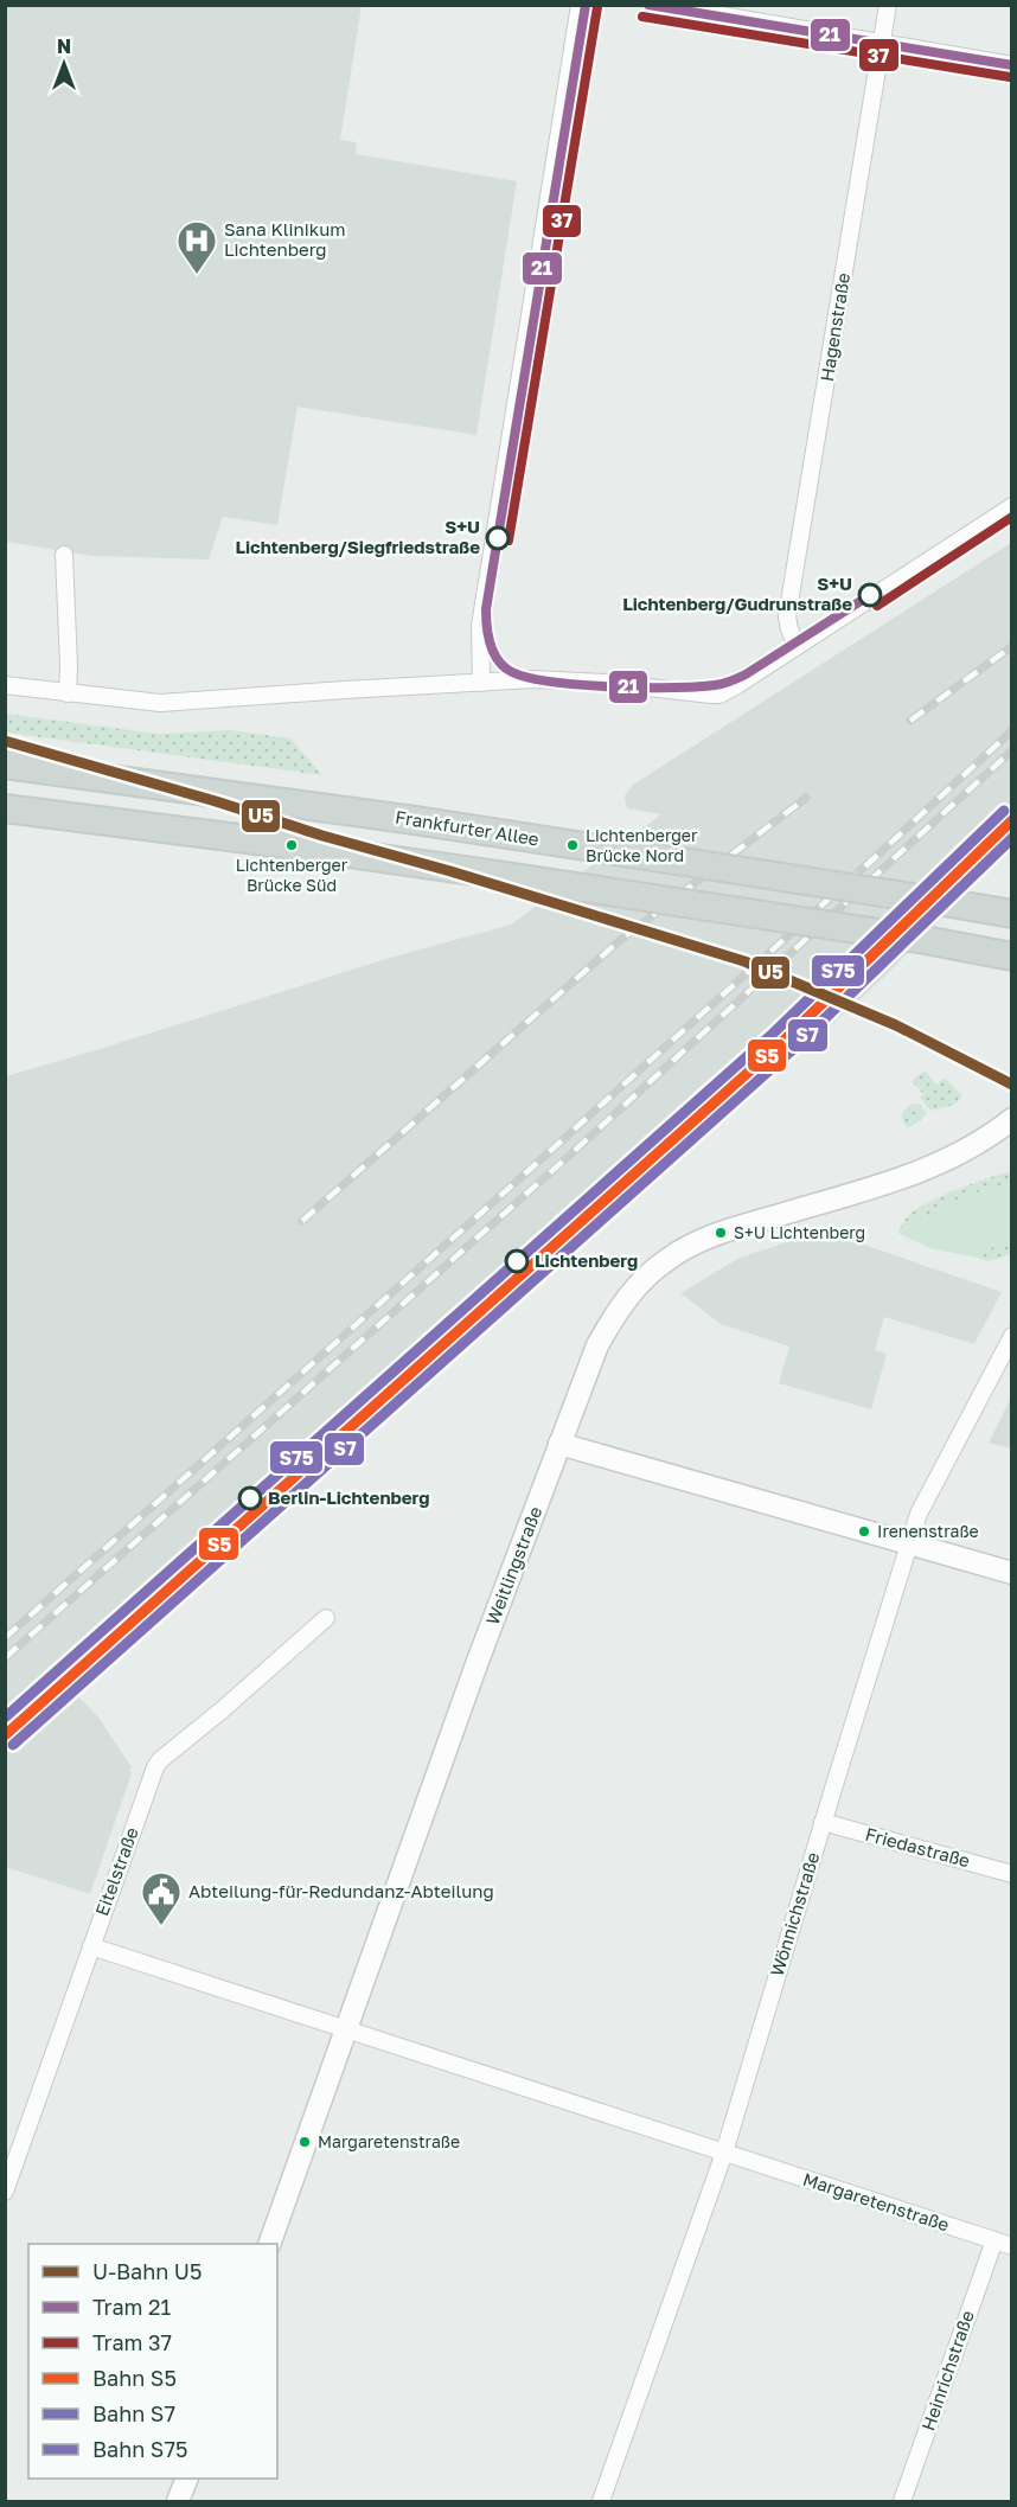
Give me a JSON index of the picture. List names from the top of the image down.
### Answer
{
  "streets": {
    "main road": ["Frankfurter Allee"],
    "street": [
      "Hagenstraße",
      "Weitlingstraße",
      "Friedastraße",
      "Eitelstraße",
      "Wönnichstraße",
      "Margaretenstraße",
      "Heinrichstraße"
    ]
  },
  "crossings": [
    ["Weitlingstraße", "Margaretenstraße"],
    ["Friedastraße", "Wönnichstraße"],
    ["Eitelstraße", "Margaretenstraße"],
    ["Wönnichstraße", "Margaretenstraße"],
    ["Margaretenstraße", "Heinrichstraße"]
  ],
  "places": {
    "hospital": ["Sana Klinikum Lichtenberg"],
    "other": [
      "S+U Lichtenberg/Siegfriedstraße",
      "S+U Lichtenberg/Gudrunstraße",
      "Lichtenberger Brücke Süd",
      "Lichtenberger Brücke Nord",
      "S+U Lichtenberg",
      "Lichtenberg",
      "Berlin-Lichtenberg",
      "Irenenstraße",
      "Margaretenstraße"
    ],
    "public building": ["Abteilung-für-Redundanz-Abteilung"]
  },
  "lines": [
    "tram line 21",
    "tram line 37",
    "metro line U5",
    "rail line S75",
    "rail line S5",
    "rail line S7"
  ],
  "legend": [
    "U-Bahn U5",
    "Tram 21",
    "Tram 37",
    "Bahn S5",
    "Bahn S7",
    "Bahn S75"
  ],
  "north": "top"
}
